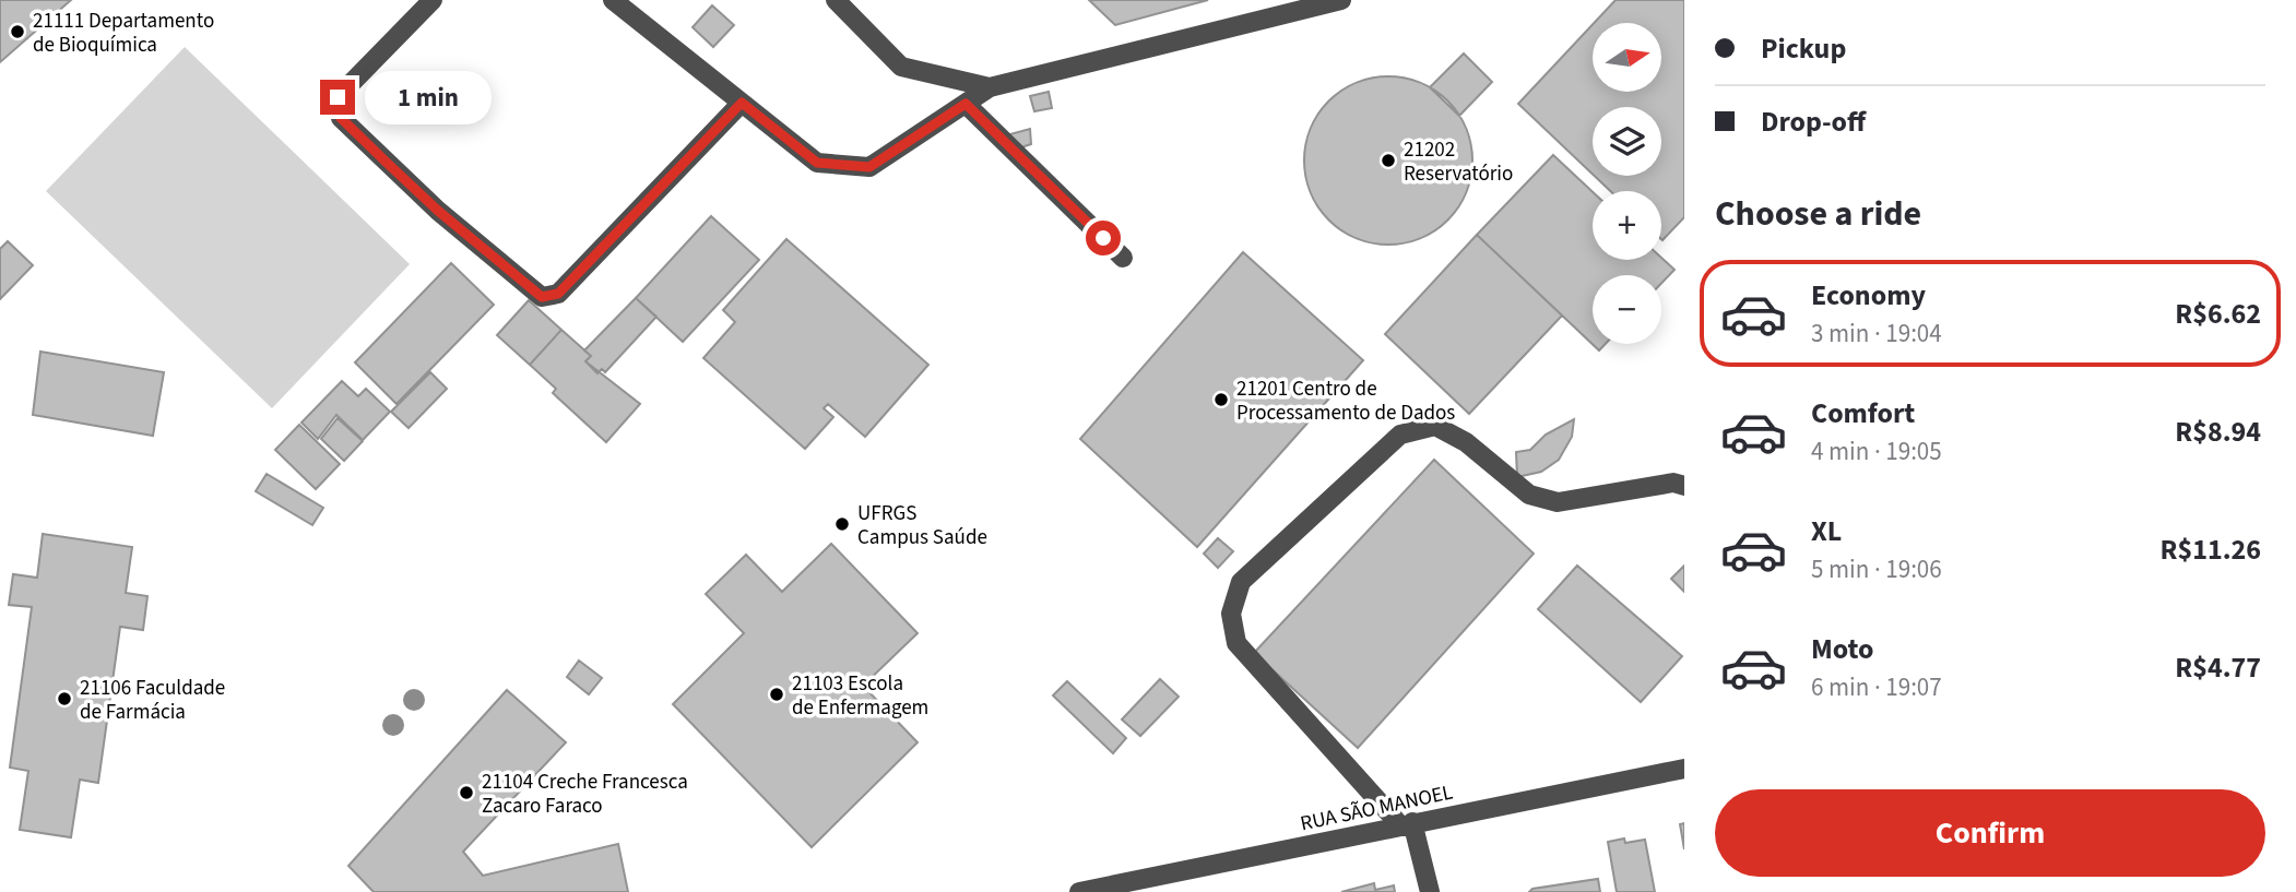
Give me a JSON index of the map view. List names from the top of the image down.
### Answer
{
  "streets": {
    "street": ["RUA SÃO MANOEL"]
  },
  "places": [
    "21111 Departamento de Bioquímica",
    "21202 Reservatório",
    "21201 Centro de Processamento de Dados",
    "UFRGS Campus Saúde",
    "21103 Escola de Enfermagem",
    "21106 Faculdade de Farmácia",
    "21104 Creche Francesca Zacaro Faraco"
  ],
  "north": "right",
  "page": {
    "banner": ["Pickup", "Drop-off"],
    "map_buttons": ["+", "−"],
    "bubble": "1 min",
    "heading": "Choose a ride",
    "list": [
      {
        "name": "Economy",
        "note": "3 min · 19:04",
        "value": "R$6.62"
      },
      {
        "name": "Comfort",
        "note": "4 min · 19:05",
        "value": "R$8.94"
      },
      {
        "name": "XL",
        "note": "5 min · 19:06",
        "value": "R$11.26"
      },
      {
        "name": "Moto",
        "note": "6 min · 19:07",
        "value": "R$4.77"
      }
    ],
    "buttons": "Confirm"
  }
}
